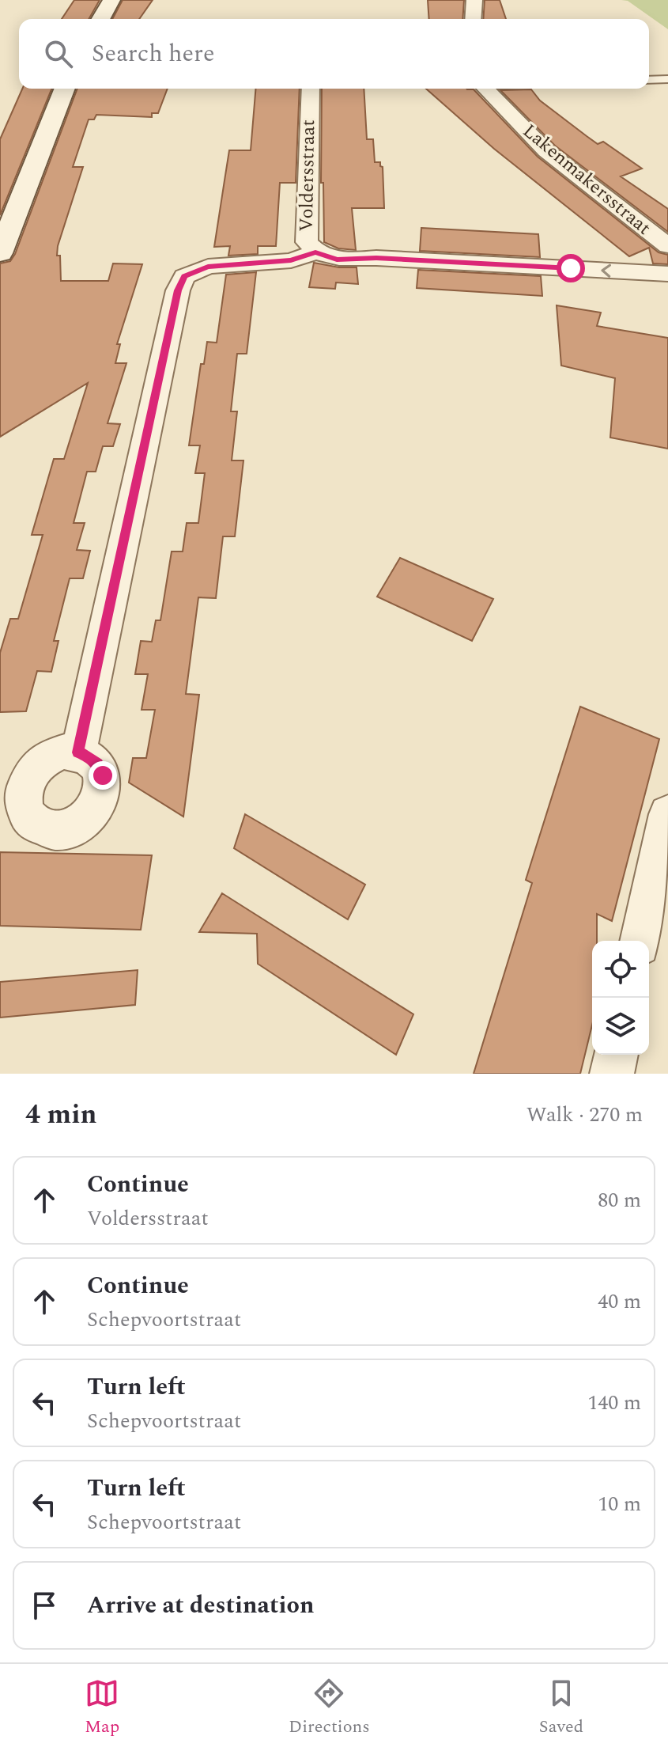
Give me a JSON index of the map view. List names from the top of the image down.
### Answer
{
  "streets": {
    "street": ["Voldersstraat", "Lakenmakersstraat"]
  },
  "one_way": ["Voldersstraat"],
  "page": {
    "search": "Search here",
    "heading": ["4 min", "Walk · 270 m"],
    "list": [
      ["Continue", "Voldersstraat", "80 m"],
      ["Continue", "Schepvoortstraat", "40 m"],
      ["Turn left", "Schepvoortstraat", "140 m"],
      ["Turn left", "Schepvoortstraat", "10 m"],
      "Arrive at destination"
    ],
    "nav": ["Map", "Directions", "Saved"]
  }
}
